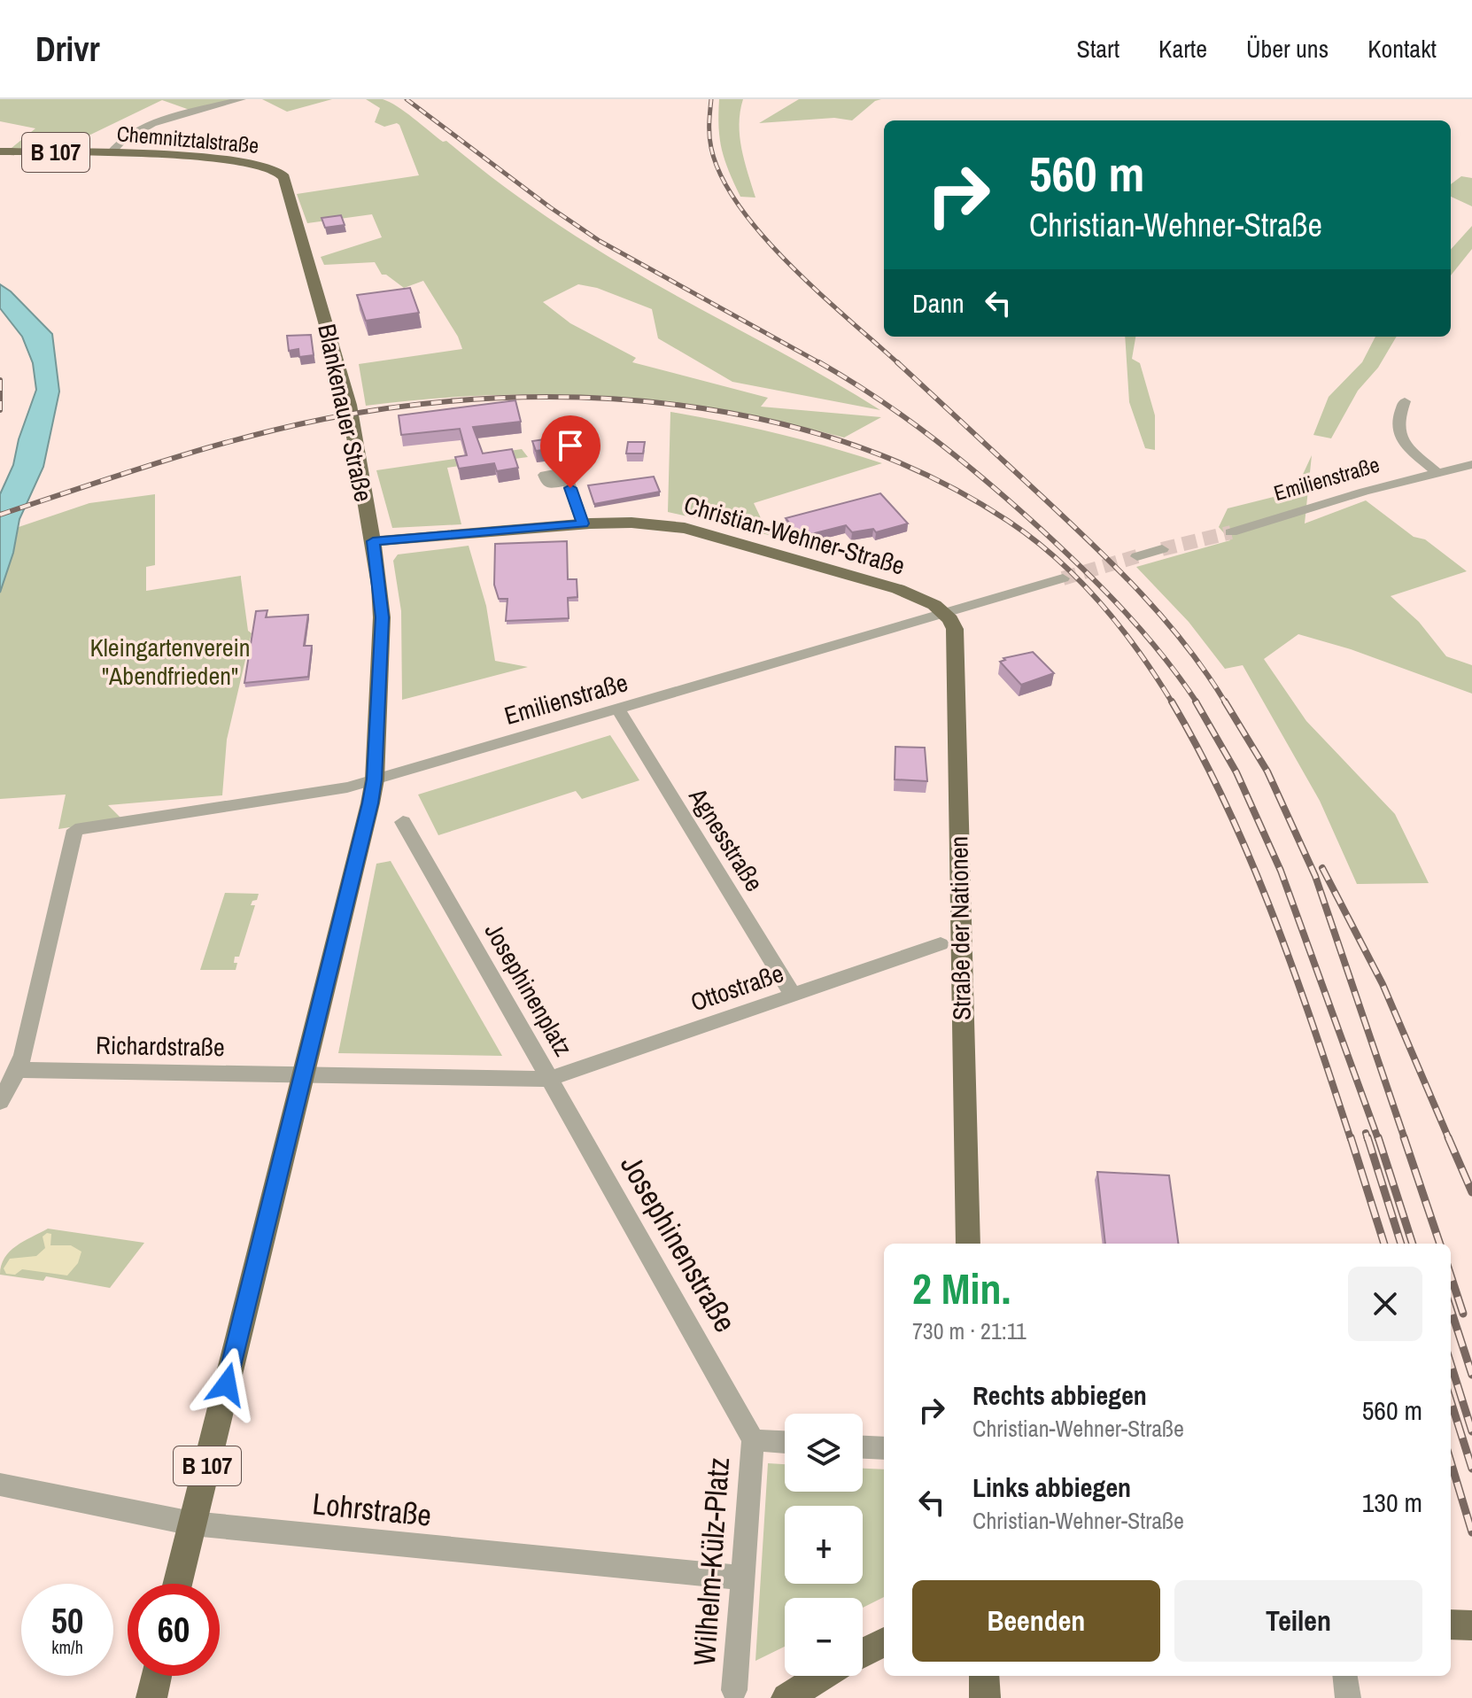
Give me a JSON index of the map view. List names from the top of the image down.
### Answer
{
  "streets": {
    "main road": [
      "Chemnitztalstraße",
      "B 107",
      "Blankenauer Straße",
      "Christian-Wehner-Straße",
      "Straße der Nationen"
    ],
    "street": [
      "Emilienstraße",
      "Agnesstraße",
      "Ottostraße",
      "Josephinenplatz",
      "Richardstraße",
      "Josephinenstraße",
      "Lohrstraße",
      "Wilhelm-Külz-Platz"
    ]
  },
  "crossings": [
    ["Chemnitztalstraße", "Blankenauer Straße"],
    ["B 107", "Blankenauer Straße"],
    ["B 107", "Lohrstraße"],
    ["Blankenauer Straße", "Emilienstraße"],
    ["Blankenauer Straße", "Christian-Wehner-Straße"],
    ["Blankenauer Straße", "Josephinenplatz"],
    ["Blankenauer Straße", "Richardstraße"],
    ["Blankenauer Straße", "Lohrstraße"],
    ["Emilienstraße", "Christian-Wehner-Straße"],
    ["Emilienstraße", "Agnesstraße"],
    ["Emilienstraße", "Straße der Nationen"],
    ["Emilienstraße", "Richardstraße"],
    ["Christian-Wehner-Straße", "Straße der Nationen"],
    ["Agnesstraße", "Ottostraße"],
    ["Ottostraße", "Josephinenplatz"],
    ["Ottostraße", "Josephinenstraße"],
    ["Josephinenplatz", "Richardstraße"],
    ["Josephinenplatz", "Josephinenstraße"],
    ["Josephinenstraße", "Wilhelm-Külz-Platz"],
    ["Lohrstraße", "Wilhelm-Külz-Platz"]
  ],
  "parks": ["Kleingartenverein \"Abendfrieden\""],
  "page": {
    "header": "Drivr",
    "nav": [
      "Start",
      "Karte",
      "Über uns",
      "Kontakt"
    ],
    "turn": ["560 m", "Christian-Wehner-Straße"],
    "then": "Dann",
    "heading": ["2 Min.", "730 m · 21:11"],
    "list": [
      {
        "name": "Rechts abbiegen",
        "note": "Christian-Wehner-Straße",
        "value": "560 m"
      },
      {
        "name": "Links abbiegen",
        "note": "Christian-Wehner-Straße",
        "value": "130 m"
      }
    ],
    "map_buttons": ["+", "−"],
    "buttons": ["Beenden", "Teilen"],
    "speed": "50 km/h",
    "limit": "60"
  }
}
